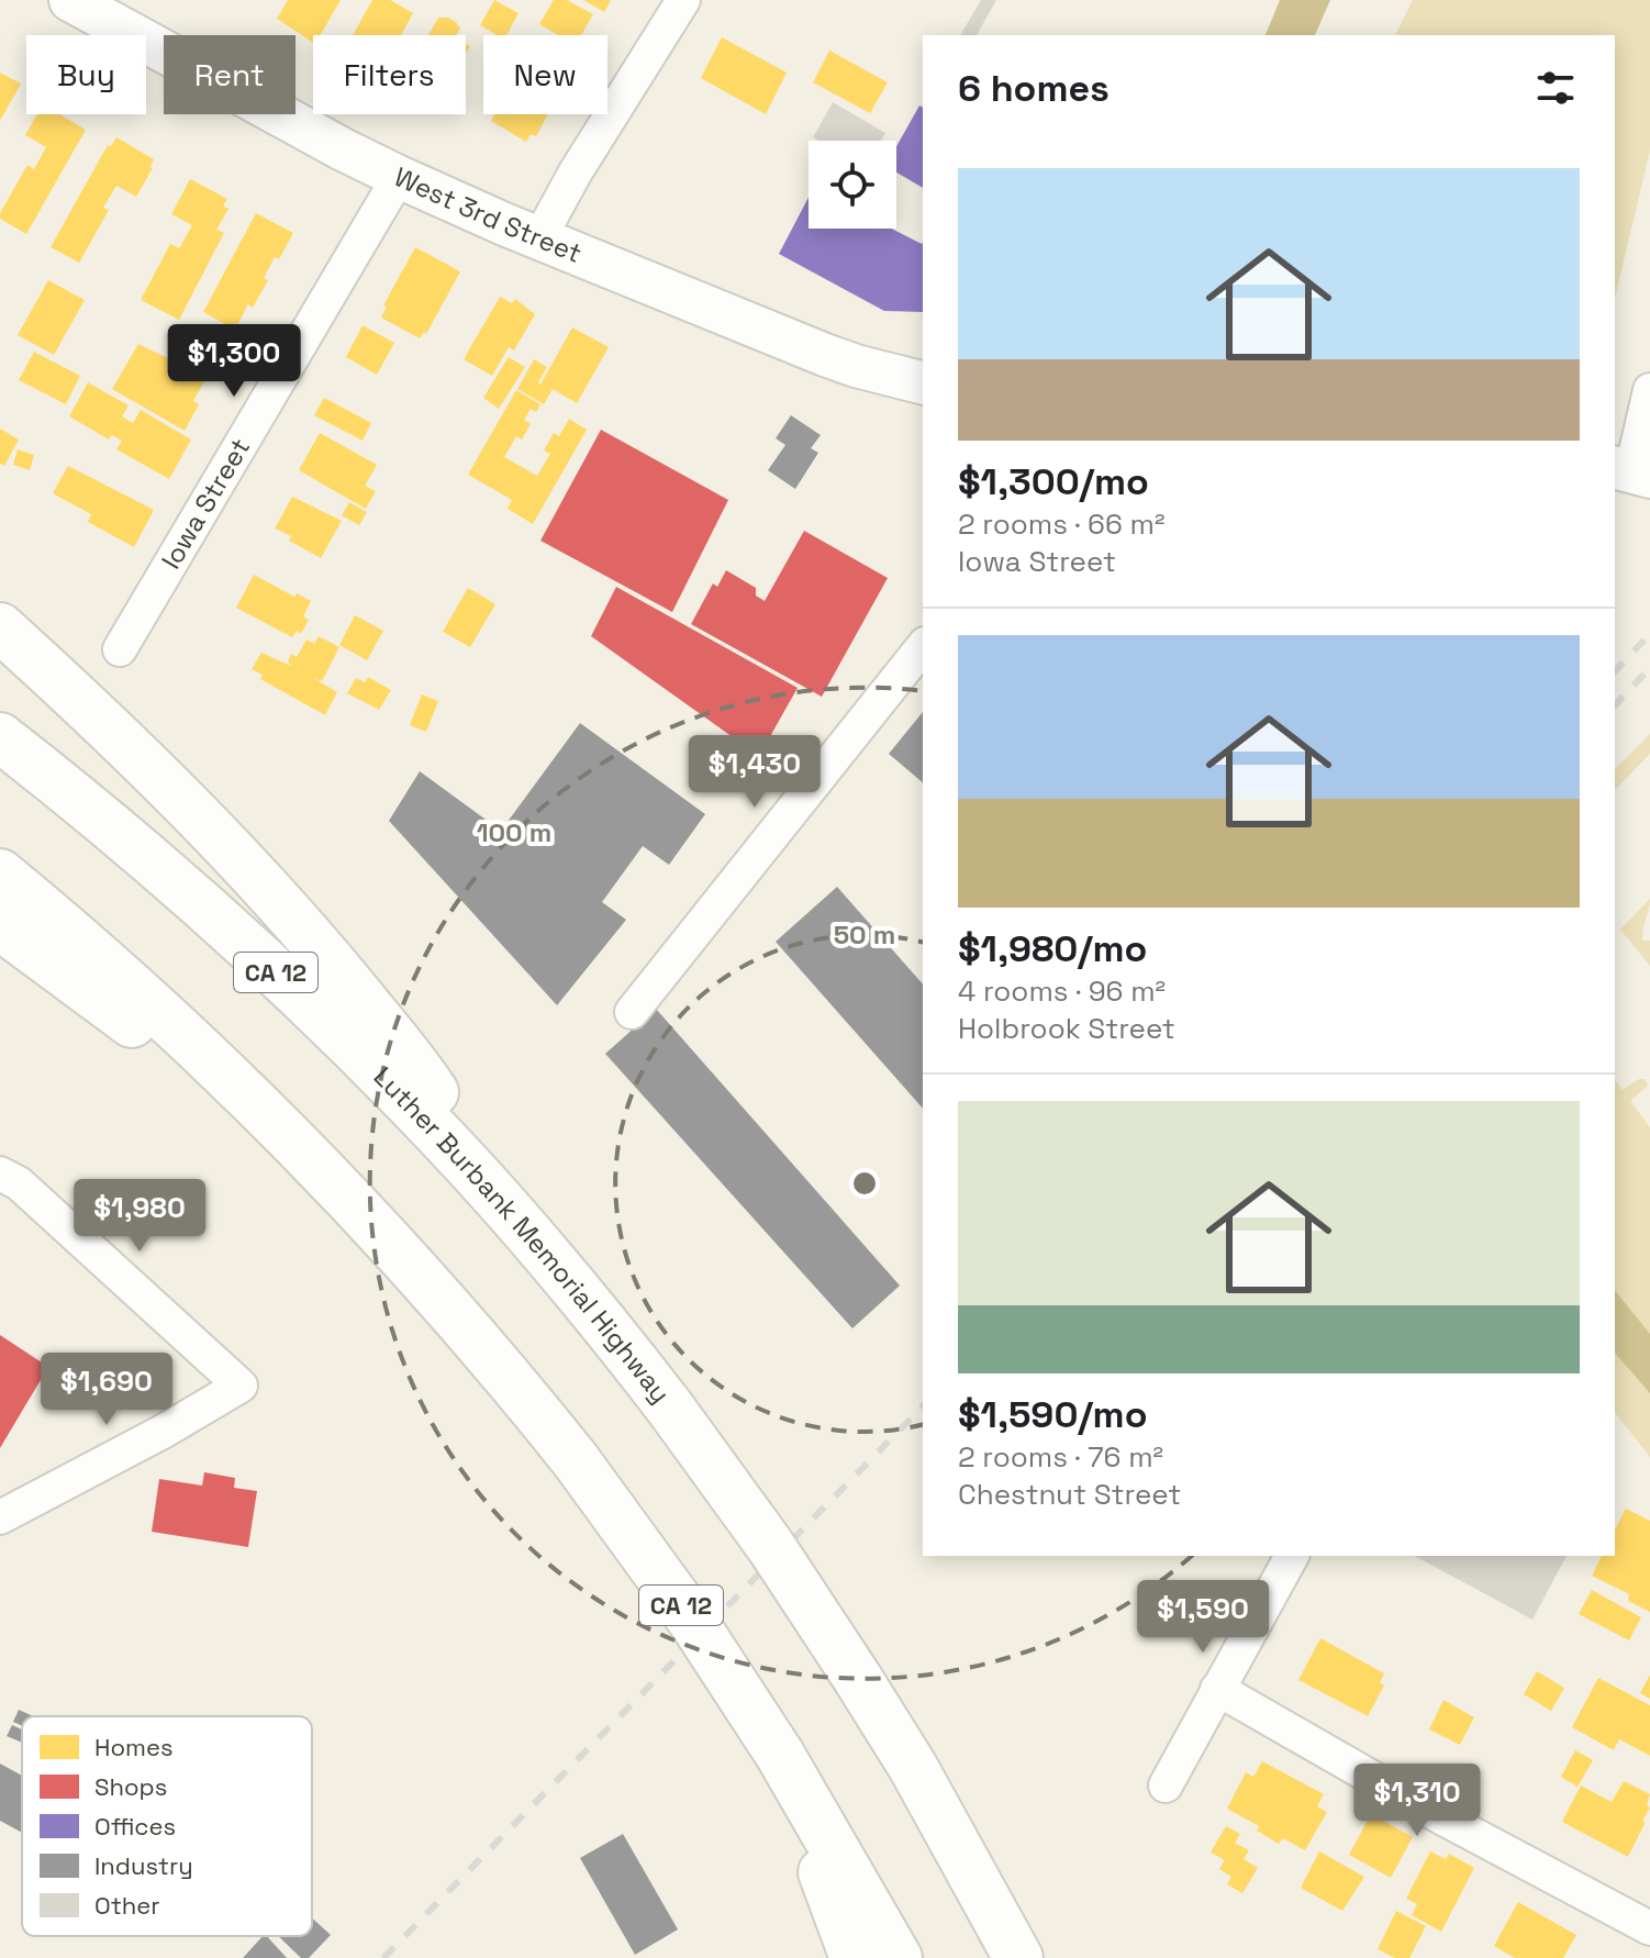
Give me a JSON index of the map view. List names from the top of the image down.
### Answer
{
  "streets": {
    "highway": ["CA 12", "Luther Burbank Memorial Highway"],
    "main road": ["West 3rd Street"],
    "street": ["Iowa Street"]
  },
  "crossings": [
    ["West 3rd Street", "Iowa Street"]
  ],
  "legend": [
    "Homes",
    "Shops",
    "Offices",
    "Industry",
    "Other"
  ],
  "page": {
    "chip": [
      "Buy",
      "Rent",
      "Filters",
      "New"
    ],
    "heading": "6 homes",
    "list": [
      {
        "name": "$1,300/mo",
        "note": "2 rooms · 66 m² · Iowa Street"
      },
      {
        "name": "$1,980/mo",
        "note": "4 rooms · 96 m² · Holbrook Street"
      },
      {
        "name": "$1,590/mo",
        "note": "2 rooms · 76 m² · Chestnut Street"
      }
    ],
    "price": [
      "$1,300",
      "$1,430",
      "$1,980",
      "$1,690",
      "$1,590",
      "$1,310"
    ]
  },
  "rings": ["100 m", "50 m"]
}
